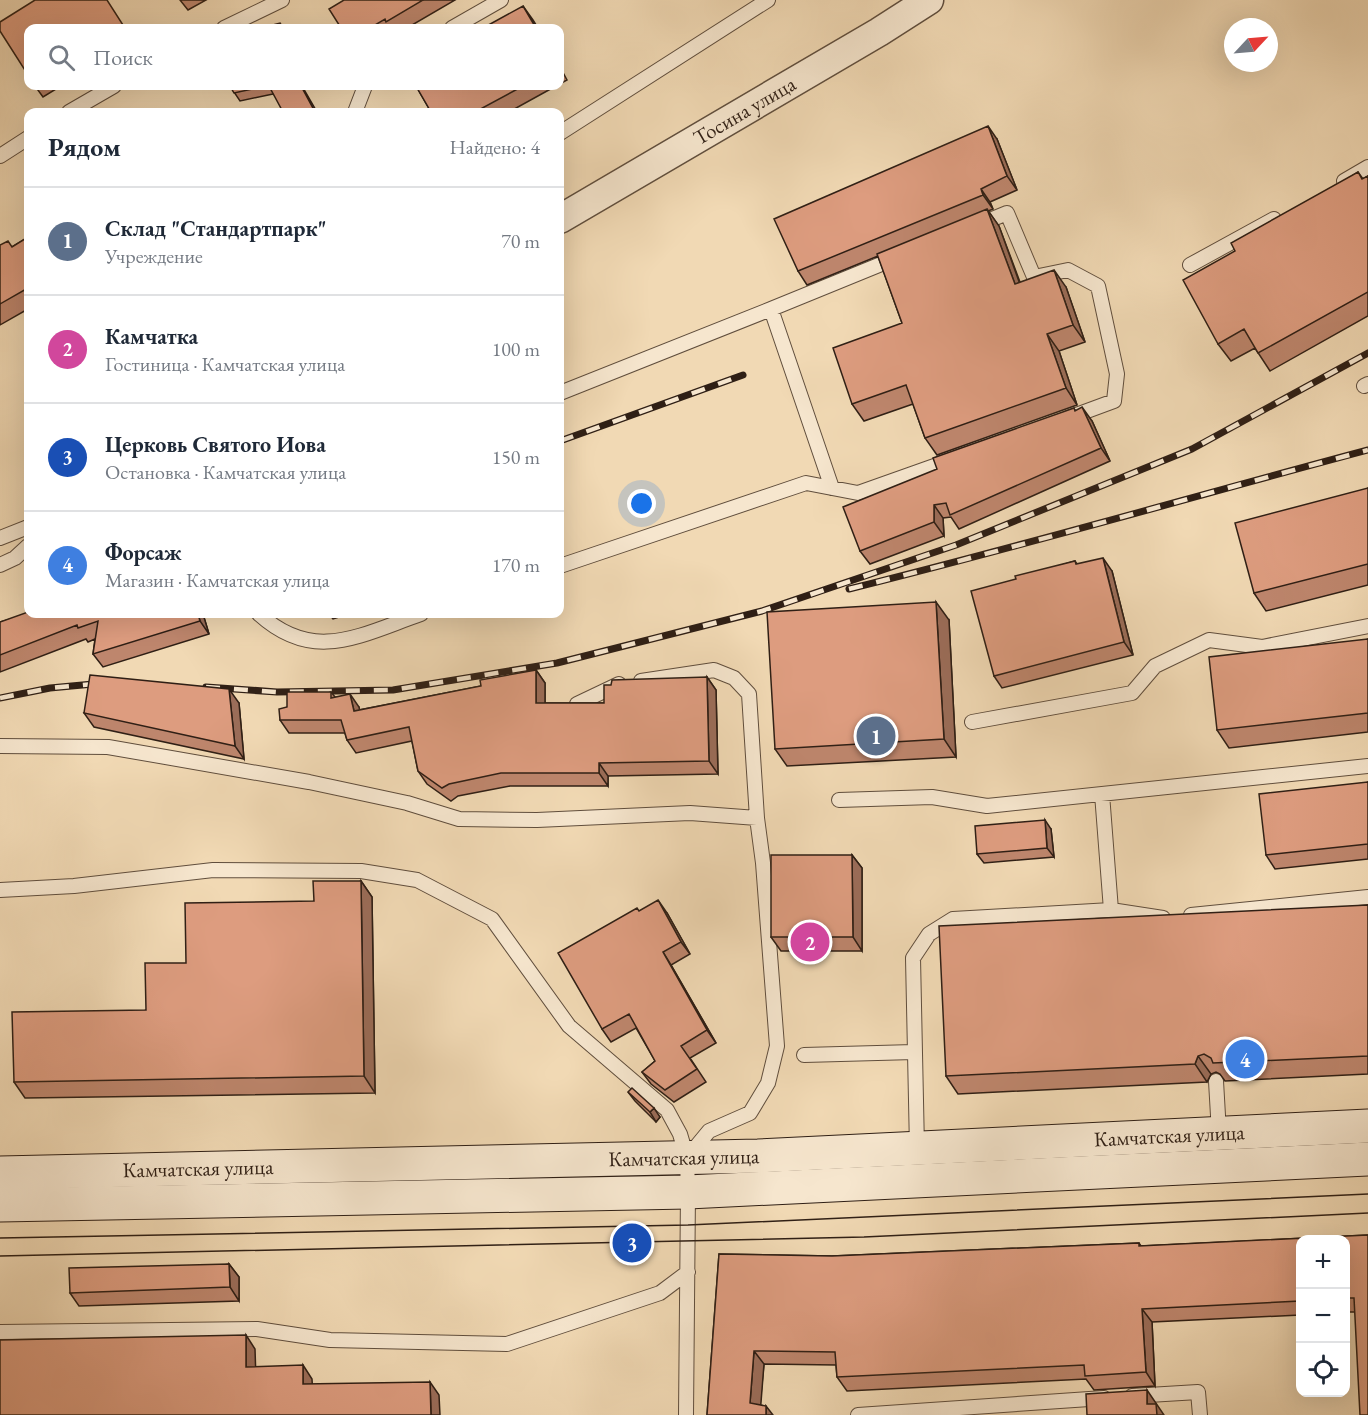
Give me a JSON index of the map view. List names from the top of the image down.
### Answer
{
  "streets": {
    "main road": ["Камчатская улица"],
    "street": ["Тосина улица"]
  },
  "north": "top right",
  "page": {
    "search": "Поиск",
    "heading": ["Рядом", "Найдено: 4"],
    "list": [
      {
        "mark": "1",
        "name": "Склад \"Стандартпарк\"",
        "note": "Учреждение",
        "value": "70 m"
      },
      {
        "mark": "2",
        "name": "Камчатка",
        "note": "Гостиница · Камчатская улица",
        "value": "100 m"
      },
      {
        "mark": "3",
        "name": "Церковь Святого Иова",
        "note": "Остановка · Камчатская улица",
        "value": "150 m"
      },
      {
        "mark": "4",
        "name": "Форсаж",
        "note": "Магазин · Камчатская улица",
        "value": "170 m"
      }
    ],
    "pins": [
      "1",
      "2",
      "4",
      "3"
    ],
    "map_buttons": ["+", "−"]
  }
}
